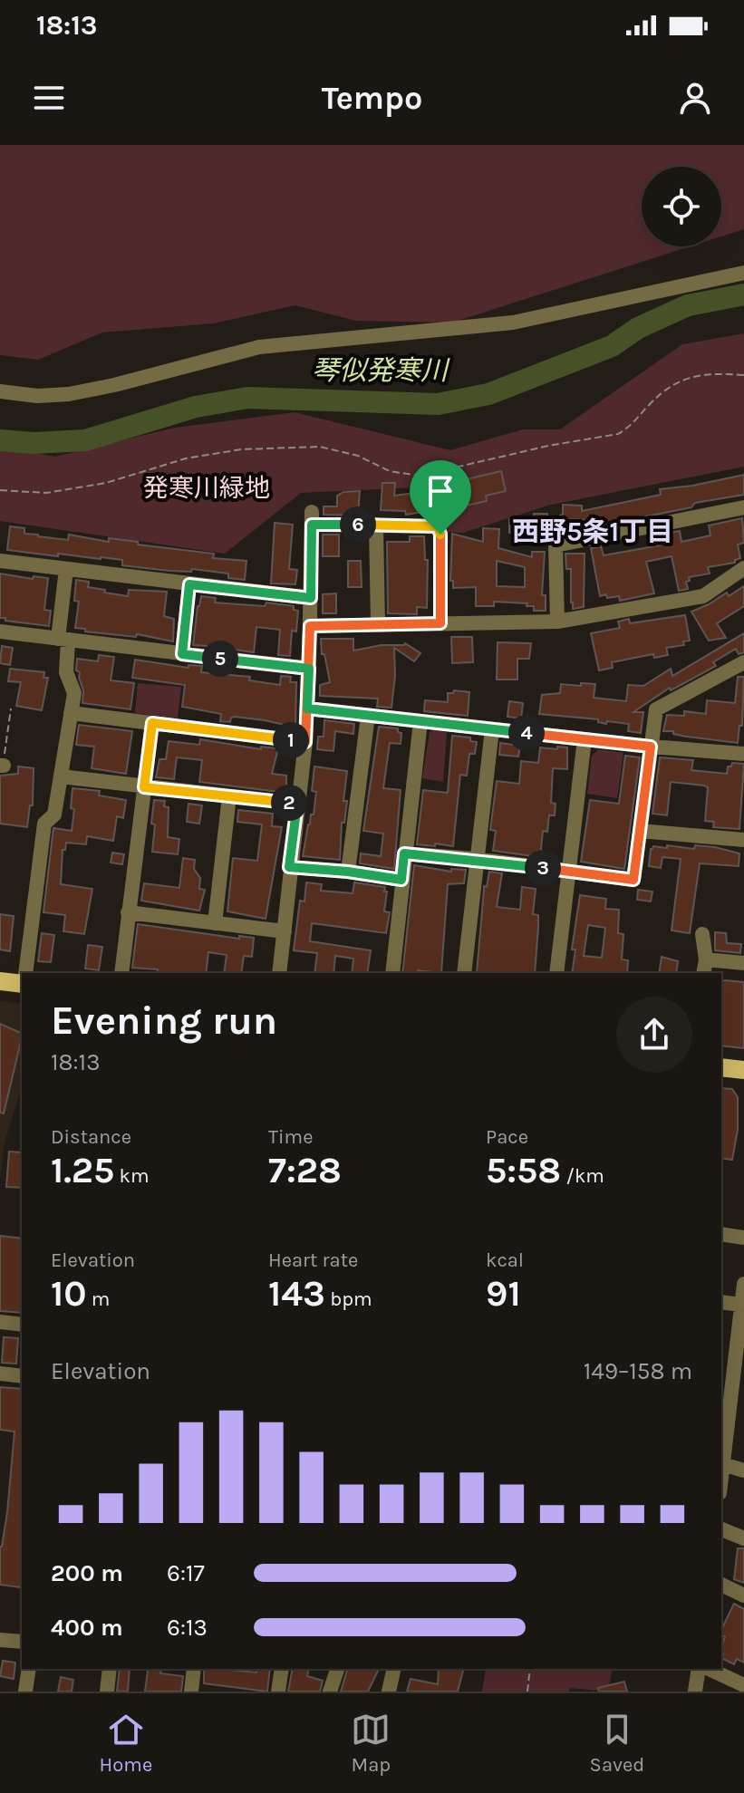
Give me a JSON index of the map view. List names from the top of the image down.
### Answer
{
  "districts": ["西野5条1丁目"],
  "water": ["琴似発寒川"],
  "parks": ["発寒川緑地"],
  "page": {
    "status": "18:13",
    "header": "Tempo",
    "pins": [
      "6",
      "5",
      "4",
      "1",
      "2",
      "3"
    ],
    "heading": ["Evening run", "18:13"],
    "stats": [
      ["Distance", "1.25 km"],
      ["Time", "7:28"],
      ["Pace", "5:58 /km"],
      ["Elevation", "10 m"],
      ["Heart rate", "143 bpm"],
      ["kcal", "91"]
    ],
    "chart": ["Elevation", "149–158 m"],
    "list": [
      {
        "name": "200 m",
        "note": "6:17"
      },
      {
        "name": "400 m",
        "note": "6:13"
      }
    ],
    "tabs": ["Home", "Map", "Saved"]
  }
}
